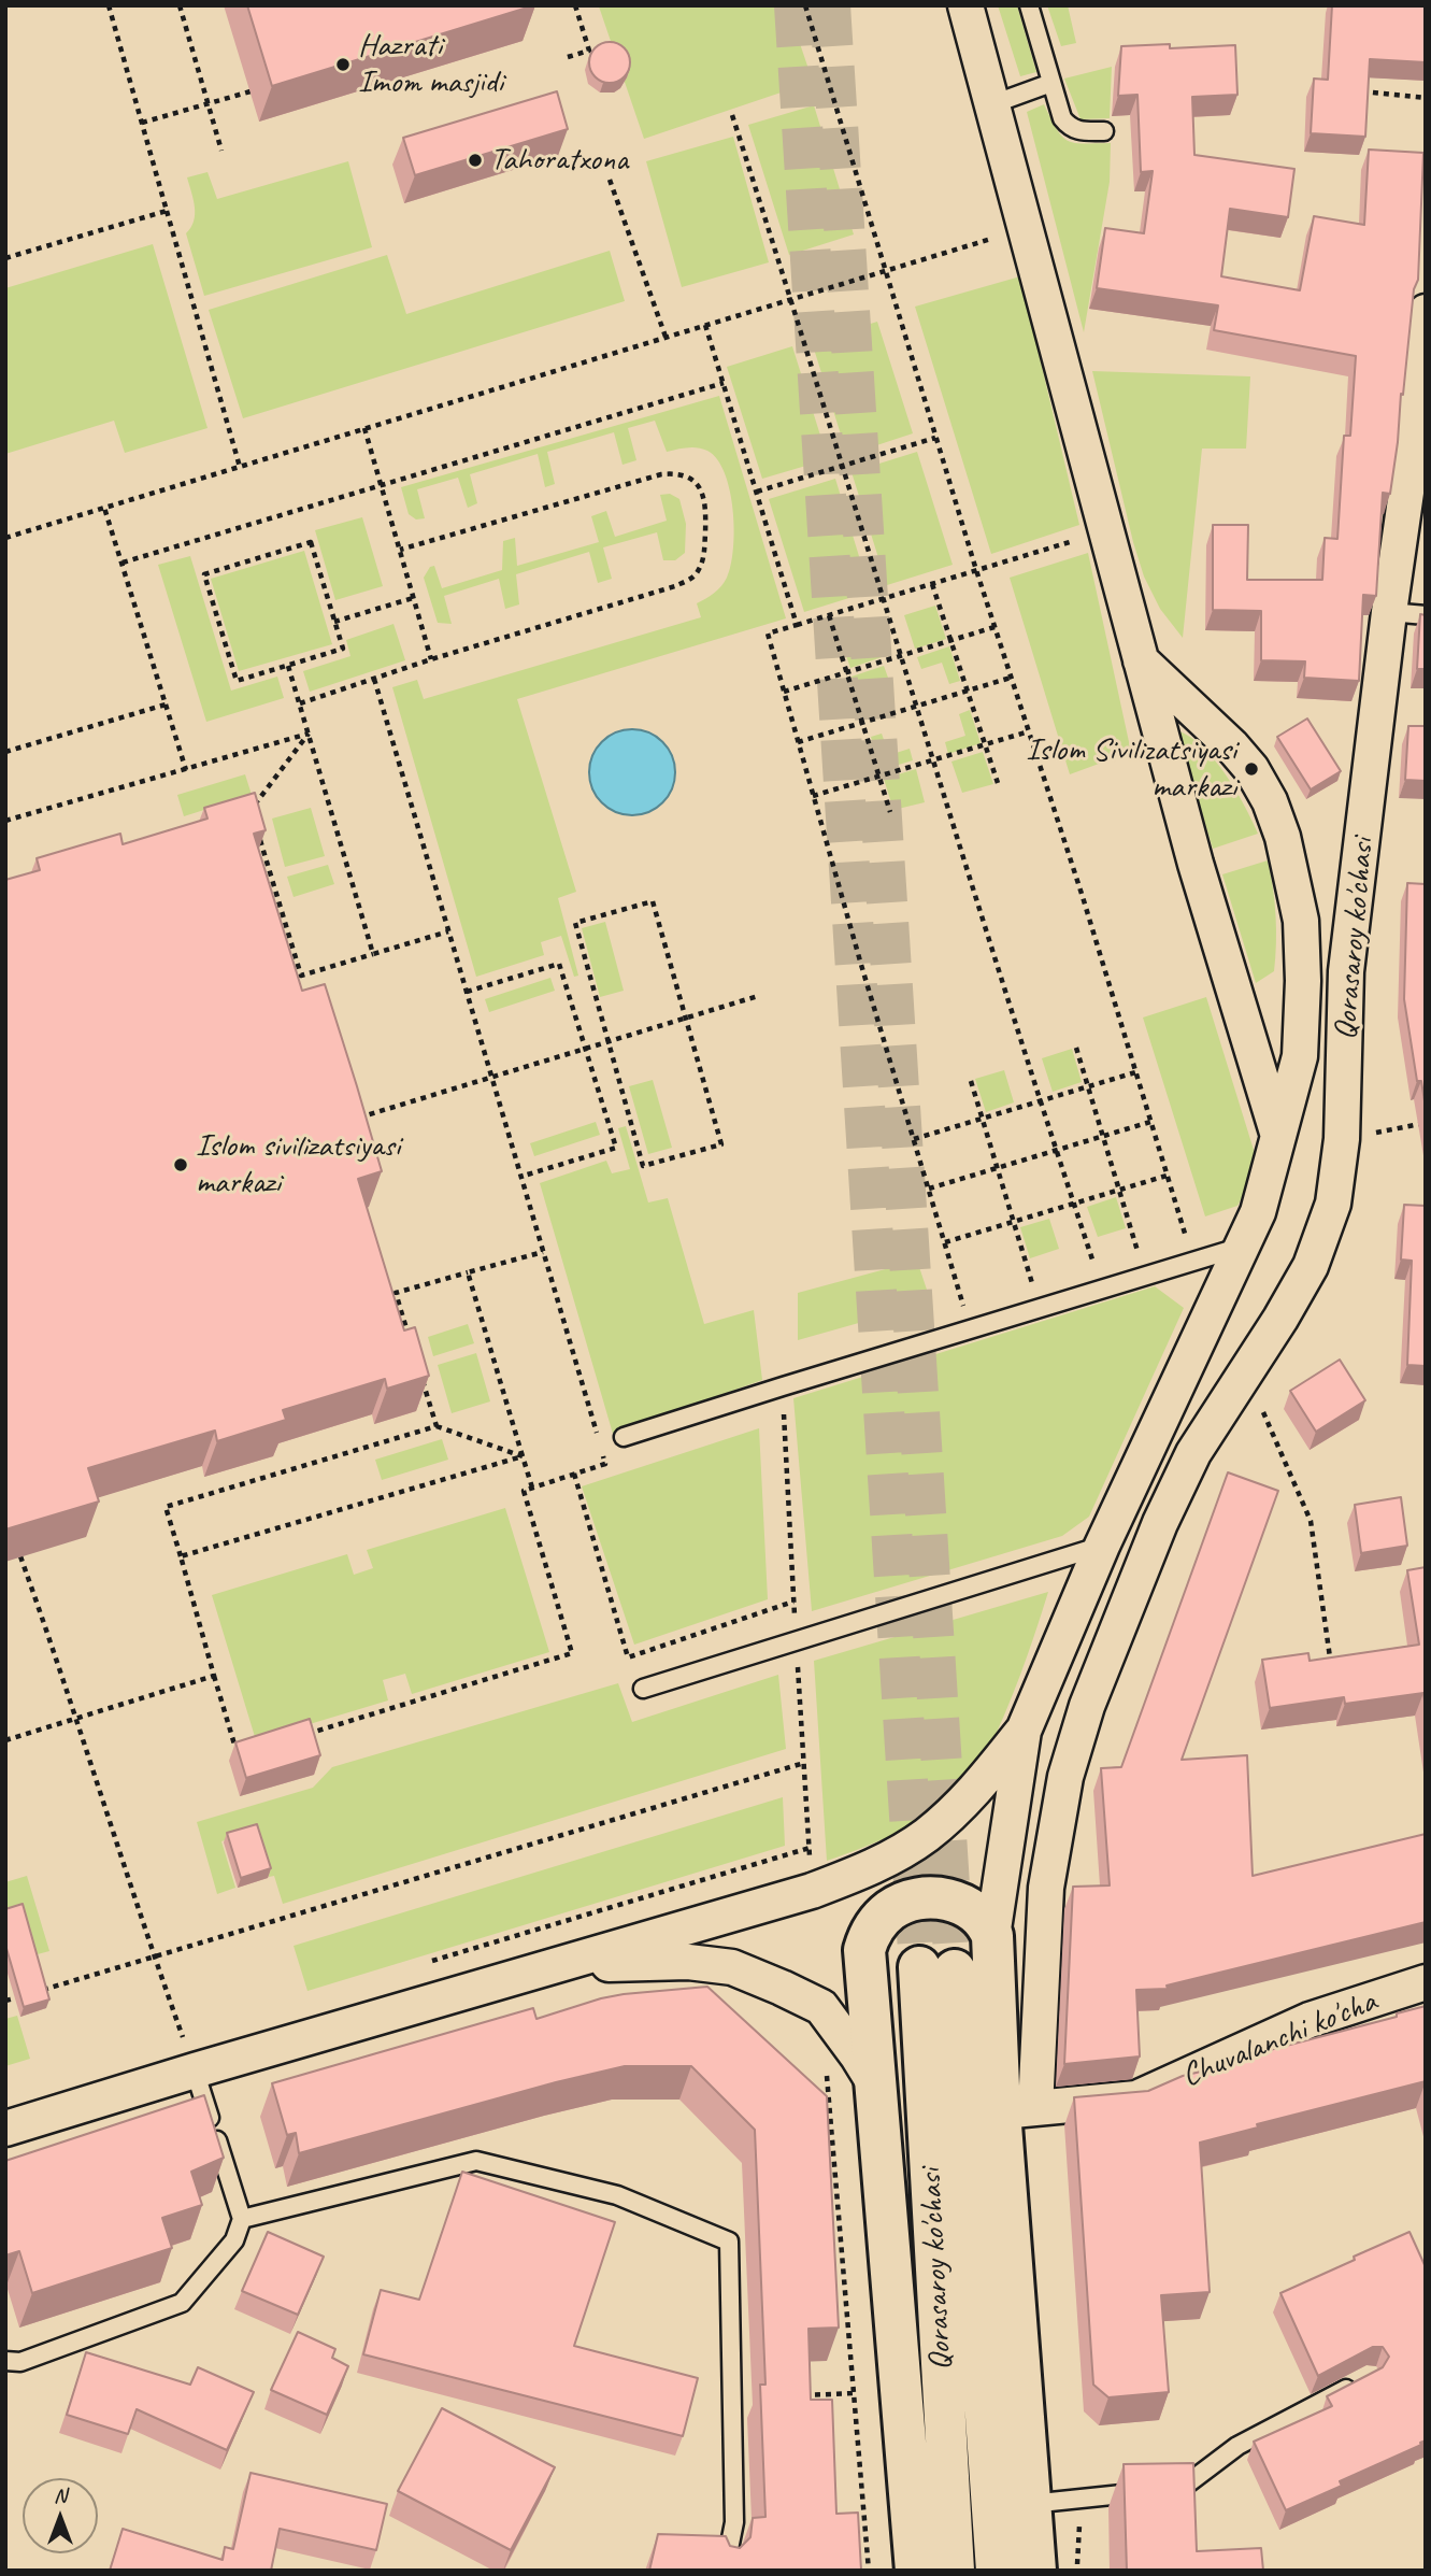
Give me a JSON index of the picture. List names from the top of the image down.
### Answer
{
  "streets": {
    "main road": ["Qorasaroy ko'chasi"],
    "street": ["Chuvalanchi ko'cha"]
  },
  "crossings": [
    ["Qorasaroy ko'chasi", "Chuvalanchi ko'cha"]
  ],
  "places": [
    "Hazrati Imom masjidi",
    "Tahoratxona",
    "Islom Sivilizatsiyasi markazi",
    "Islom sivilizatsiyasi markazi"
  ],
  "north": "top"
}
